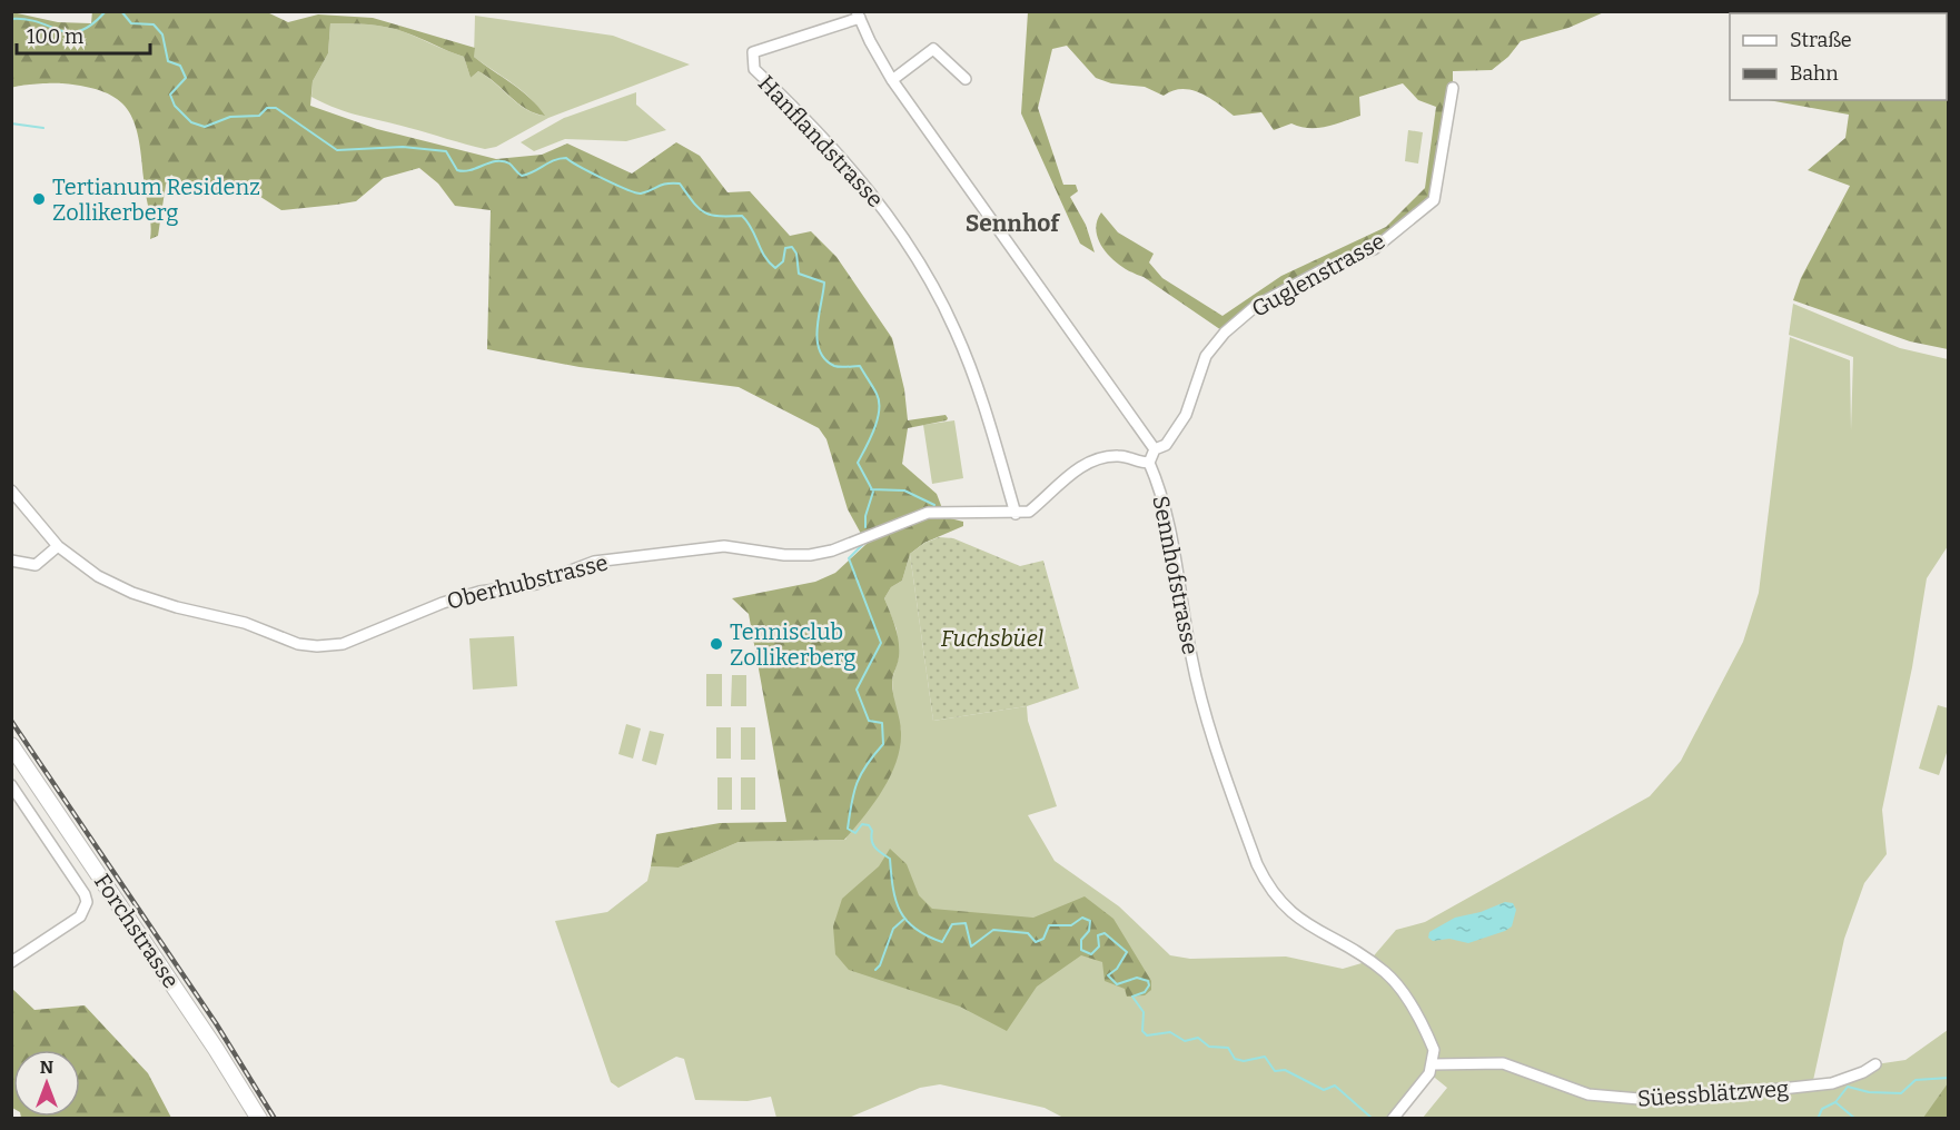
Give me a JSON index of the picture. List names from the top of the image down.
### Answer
{
  "streets": {
    "main road": ["Forchstrasse"],
    "street": [
      "Hanflandstrasse",
      "Guglenstrasse",
      "Sennhofstrasse",
      "Oberhubstrasse",
      "Süessblätzweg"
    ]
  },
  "crossings": [
    ["Hanflandstrasse", "Oberhubstrasse"],
    ["Sennhofstrasse", "Süessblätzweg"]
  ],
  "districts": ["Sennhof"],
  "parks": ["Fuchsbüel"],
  "places": ["Tertianum Residenz Zollikerberg", "Tennisclub Zollikerberg"],
  "legend": ["Straße", "Bahn"],
  "scale_bar": "100 m",
  "north": "top"
}
